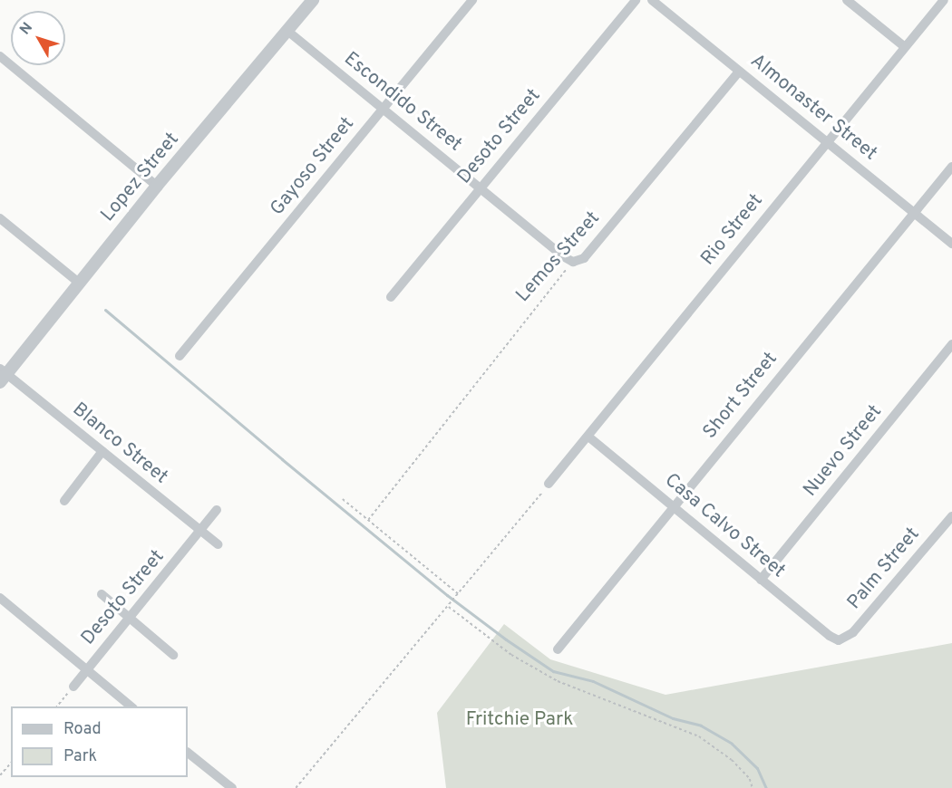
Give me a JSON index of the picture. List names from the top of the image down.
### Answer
{
  "streets": {
    "street": [
      "Escondido Street",
      "Almonaster Street",
      "Desoto Street",
      "Gayoso Street",
      "Lopez Street",
      "Rio Street",
      "Lemos Street",
      "Short Street",
      "Blanco Street",
      "Nuevo Street",
      "Casa Calvo Street",
      "Palm Street"
    ]
  },
  "crossings": [
    ["Escondido Street", "Desoto Street"],
    ["Escondido Street", "Gayoso Street"],
    ["Escondido Street", "Lopez Street"],
    ["Escondido Street", "Lemos Street"],
    ["Almonaster Street", "Rio Street"],
    ["Almonaster Street", "Lemos Street"],
    ["Almonaster Street", "Short Street"],
    ["Desoto Street", "Blanco Street"],
    ["Lopez Street", "Blanco Street"],
    ["Rio Street", "Casa Calvo Street"],
    ["Short Street", "Casa Calvo Street"],
    ["Nuevo Street", "Casa Calvo Street"],
    ["Casa Calvo Street", "Palm Street"]
  ],
  "parks": ["Fritchie Park"],
  "legend": ["Road", "Park"],
  "north": "top left"
}
